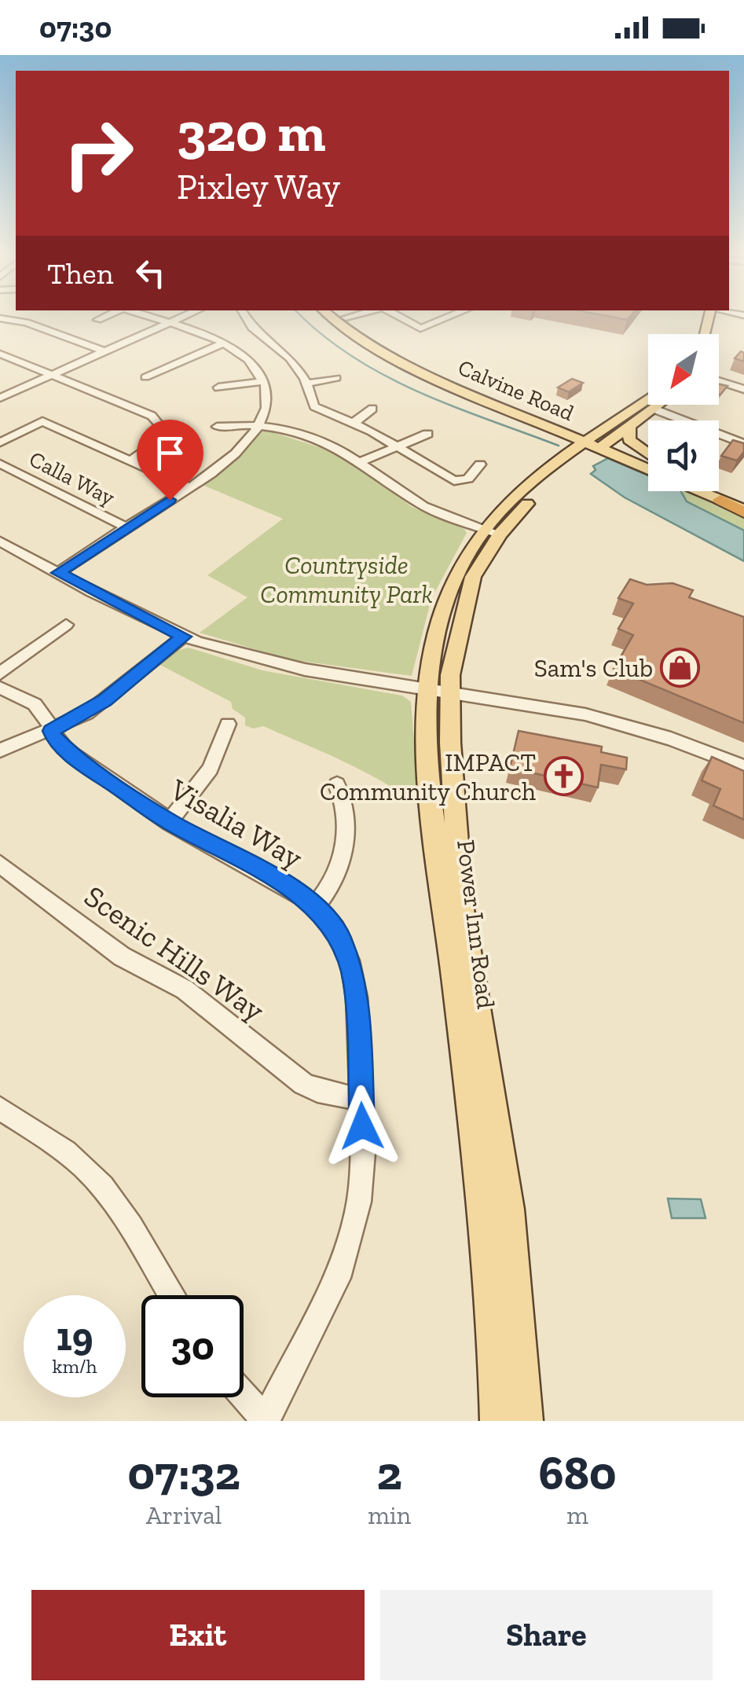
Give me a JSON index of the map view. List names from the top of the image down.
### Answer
{
  "streets": {
    "main road": ["Calvine Road", "Power Inn Road"],
    "street": ["Calla Way", "Visalia Way", "Scenic Hills Way"]
  },
  "crossings": [
    ["Calvine Road", "Power Inn Road"],
    ["Visalia Way", "Scenic Hills Way"]
  ],
  "parks": ["Countryside Community Park"],
  "places": {
    "shop": ["Sam's Club"],
    "church": ["IMPACT Community Church"]
  },
  "north": "bottom left",
  "page": {
    "status": "07:30",
    "turn": ["320 m", "Pixley Way"],
    "then": "Then",
    "speed": "19 km/h",
    "limit": "30",
    "eta": [
      "07:32",
      "Arrival",
      "2",
      "min",
      "680",
      "m"
    ],
    "buttons": ["Exit", "Share"]
  }
}
